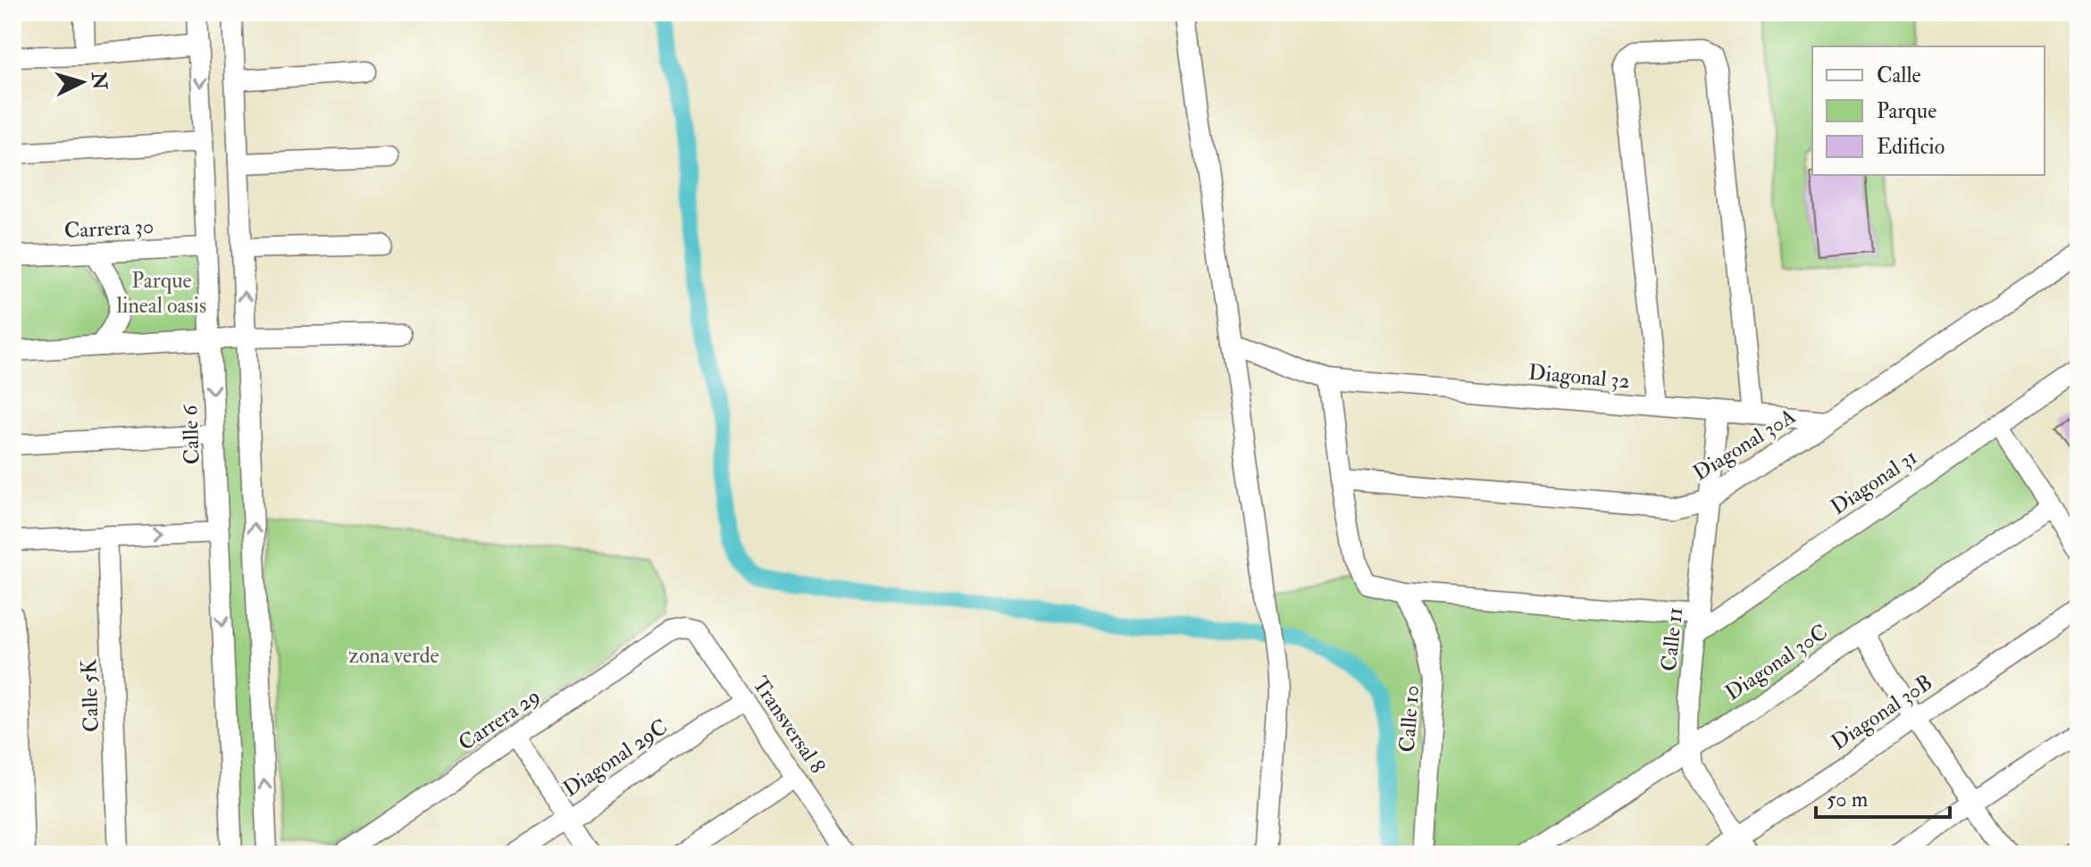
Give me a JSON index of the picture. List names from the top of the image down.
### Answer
{
  "streets": {
    "street": [
      "Carrera 30",
      "Diagonal 32",
      "Calle 6",
      "Diagonal 30A",
      "Diagonal 31",
      "Calle 11",
      "Diagonal 30C",
      "Calle 5K",
      "Diagonal 30B",
      "Calle 10",
      "Carrera 29",
      "Transversal 8",
      "Diagonal 29C"
    ]
  },
  "crossings": [
    ["Carrera 30", "Calle 6"],
    ["Diagonal 32", "Diagonal 30A"],
    ["Diagonal 32", "Calle 11"],
    ["Diagonal 30A", "Calle 11"],
    ["Diagonal 31", "Calle 11"],
    ["Calle 11", "Diagonal 30C"],
    ["Calle 11", "Diagonal 30B"],
    ["Carrera 29", "Transversal 8"],
    ["Transversal 8", "Diagonal 29C"]
  ],
  "parks": ["Parque lineal oasis", "zona verde"],
  "legend": ["Calle", "Parque", "Edificio"],
  "scale_bar": "50 m",
  "north": "right"
}
